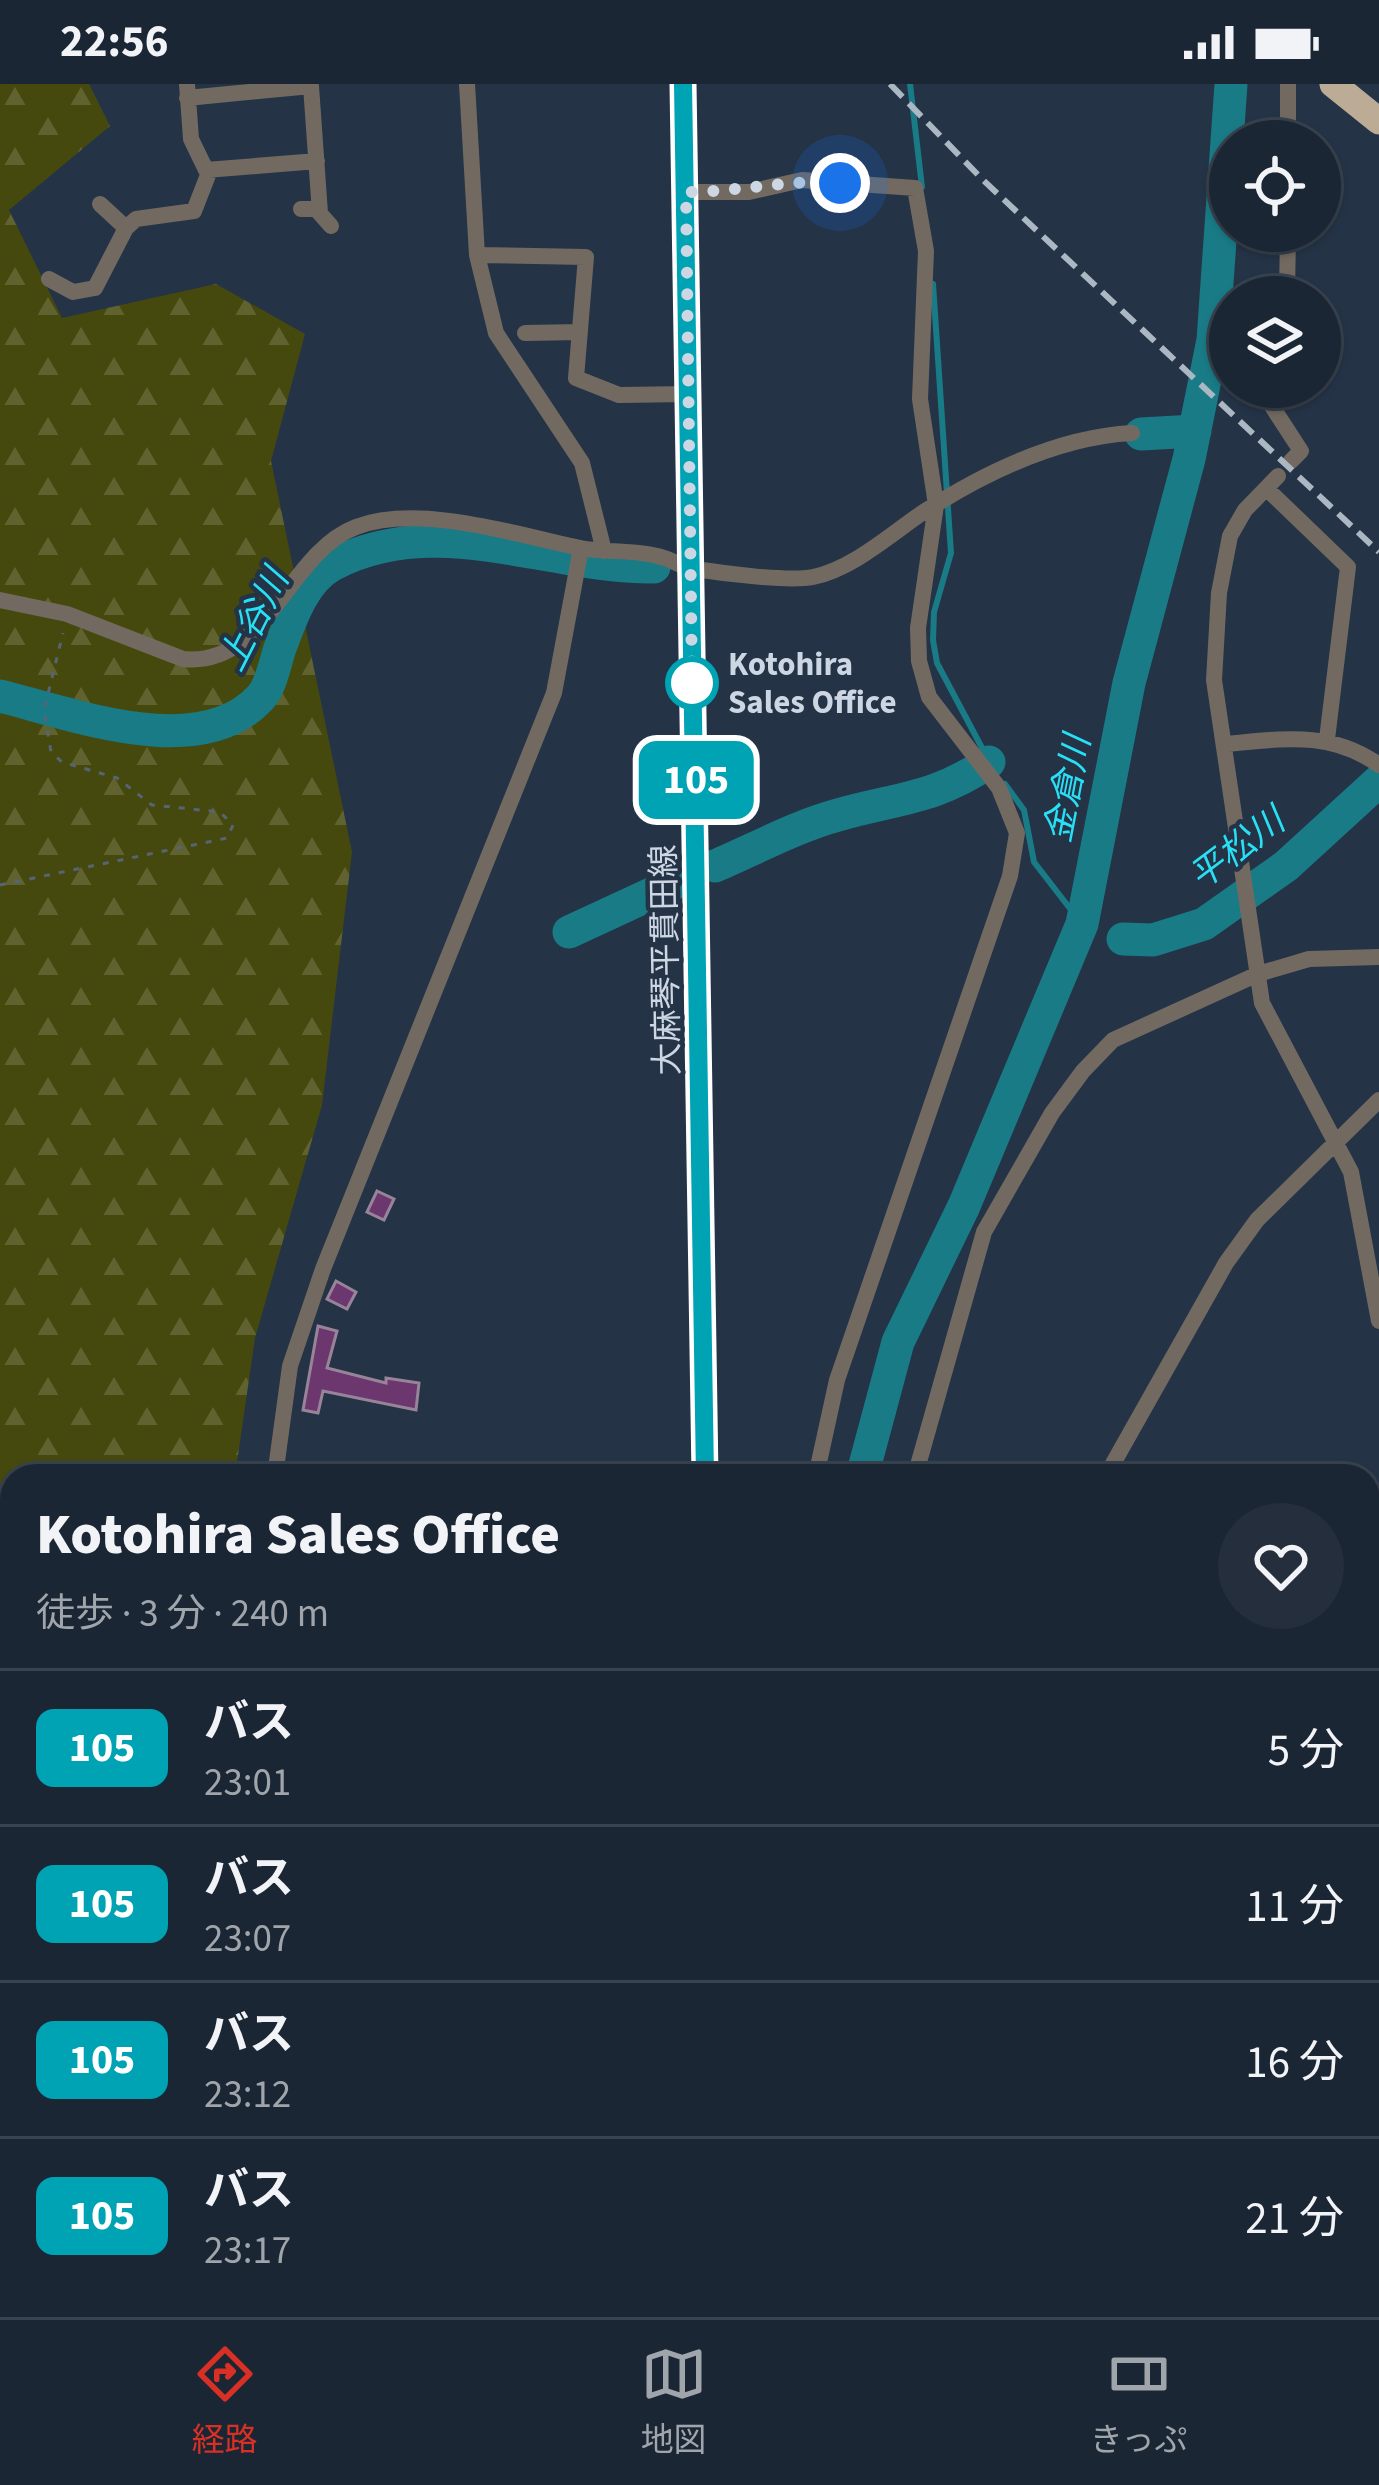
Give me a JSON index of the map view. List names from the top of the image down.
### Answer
{
  "streets": {
    "main road": ["大麻琴平貫田線"]
  },
  "water": ["上谷川", "金倉川", "平松川"],
  "places": ["Kotohira Sales Office"],
  "lines": ["bus line 105"],
  "page": {
    "status": "22:56",
    "on_map": "105",
    "heading": ["Kotohira Sales Office", "徒歩 · 3 分 · 240 m"],
    "list": [
      {
        "mark": "105",
        "name": "バス",
        "note": "23:01",
        "value": "5 分"
      },
      {
        "mark": "105",
        "name": "バス",
        "note": "23:07",
        "value": "11 分"
      },
      {
        "mark": "105",
        "name": "バス",
        "note": "23:12",
        "value": "16 分"
      },
      {
        "mark": "105",
        "name": "バス",
        "note": "23:17",
        "value": "21 分"
      }
    ],
    "tabs": ["経路", "地図", "きっぷ"]
  }
}
